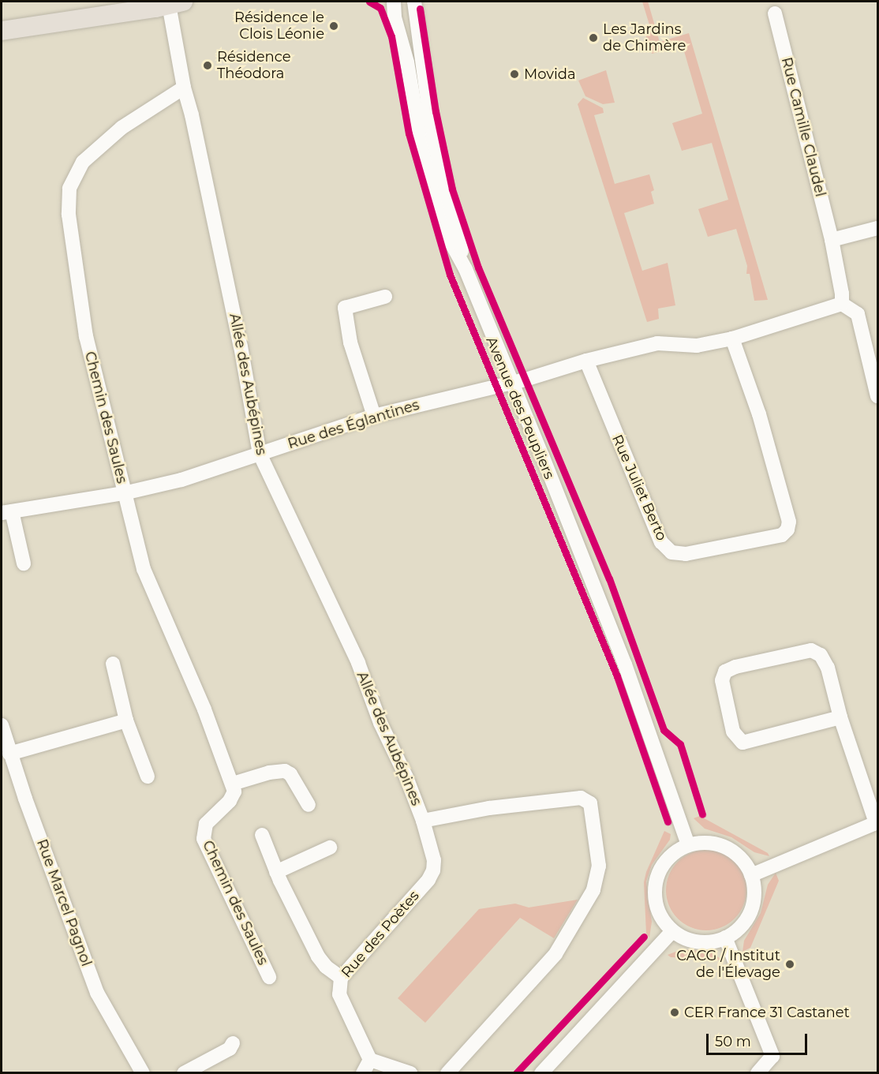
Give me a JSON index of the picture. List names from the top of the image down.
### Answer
{
  "streets": {
    "street": [
      "Rue Camille Claudel",
      "Allée des Aubépines",
      "Avenue des Peupliers",
      "Chemin des Saules",
      "Rue des Églantines",
      "Rue Juliet Berto",
      "Rue Marcel Pagnol",
      "Rue des Poètes"
    ]
  },
  "crossings": [
    ["Rue Camille Claudel", "Rue des Églantines"],
    ["Allée des Aubépines", "Chemin des Saules"],
    ["Allée des Aubépines", "Rue des Églantines"],
    ["Allée des Aubépines", "Rue des Poètes"],
    ["Avenue des Peupliers", "Rue des Églantines"],
    ["Chemin des Saules", "Rue des Églantines"],
    ["Rue des Églantines", "Rue Juliet Berto"]
  ],
  "places": [
    "Résidence le Clois Léonie",
    "Les Jardins de Chimère",
    "Résidence Théodora",
    "Movida",
    "CACG / Institut de l'Élevage",
    "CER France 31 Castanet"
  ],
  "scale_bar": "50 m"
}
